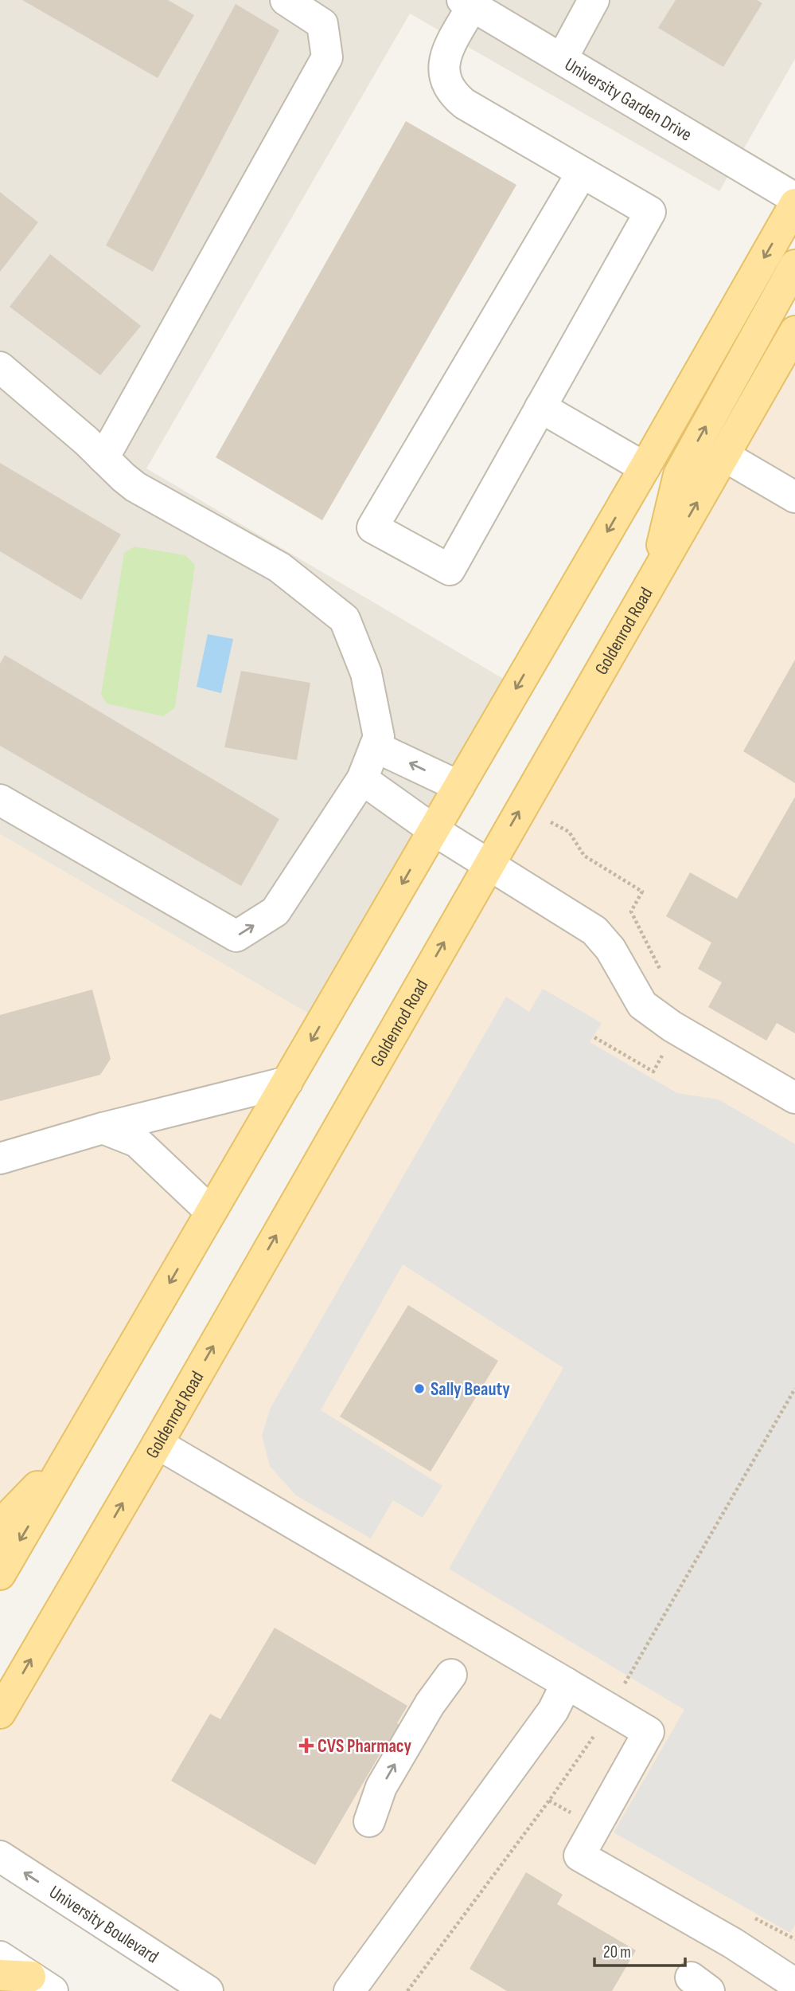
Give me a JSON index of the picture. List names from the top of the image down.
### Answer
{
  "streets": {
    "main road": ["Goldenrod Road"],
    "street": ["University Garden Drive", "University Boulevard"]
  },
  "one_way": ["University Boulevard"],
  "places": {
    "other": ["Sally Beauty"],
    "health": ["CVS Pharmacy"]
  },
  "scale_bar": "20 m"
}
